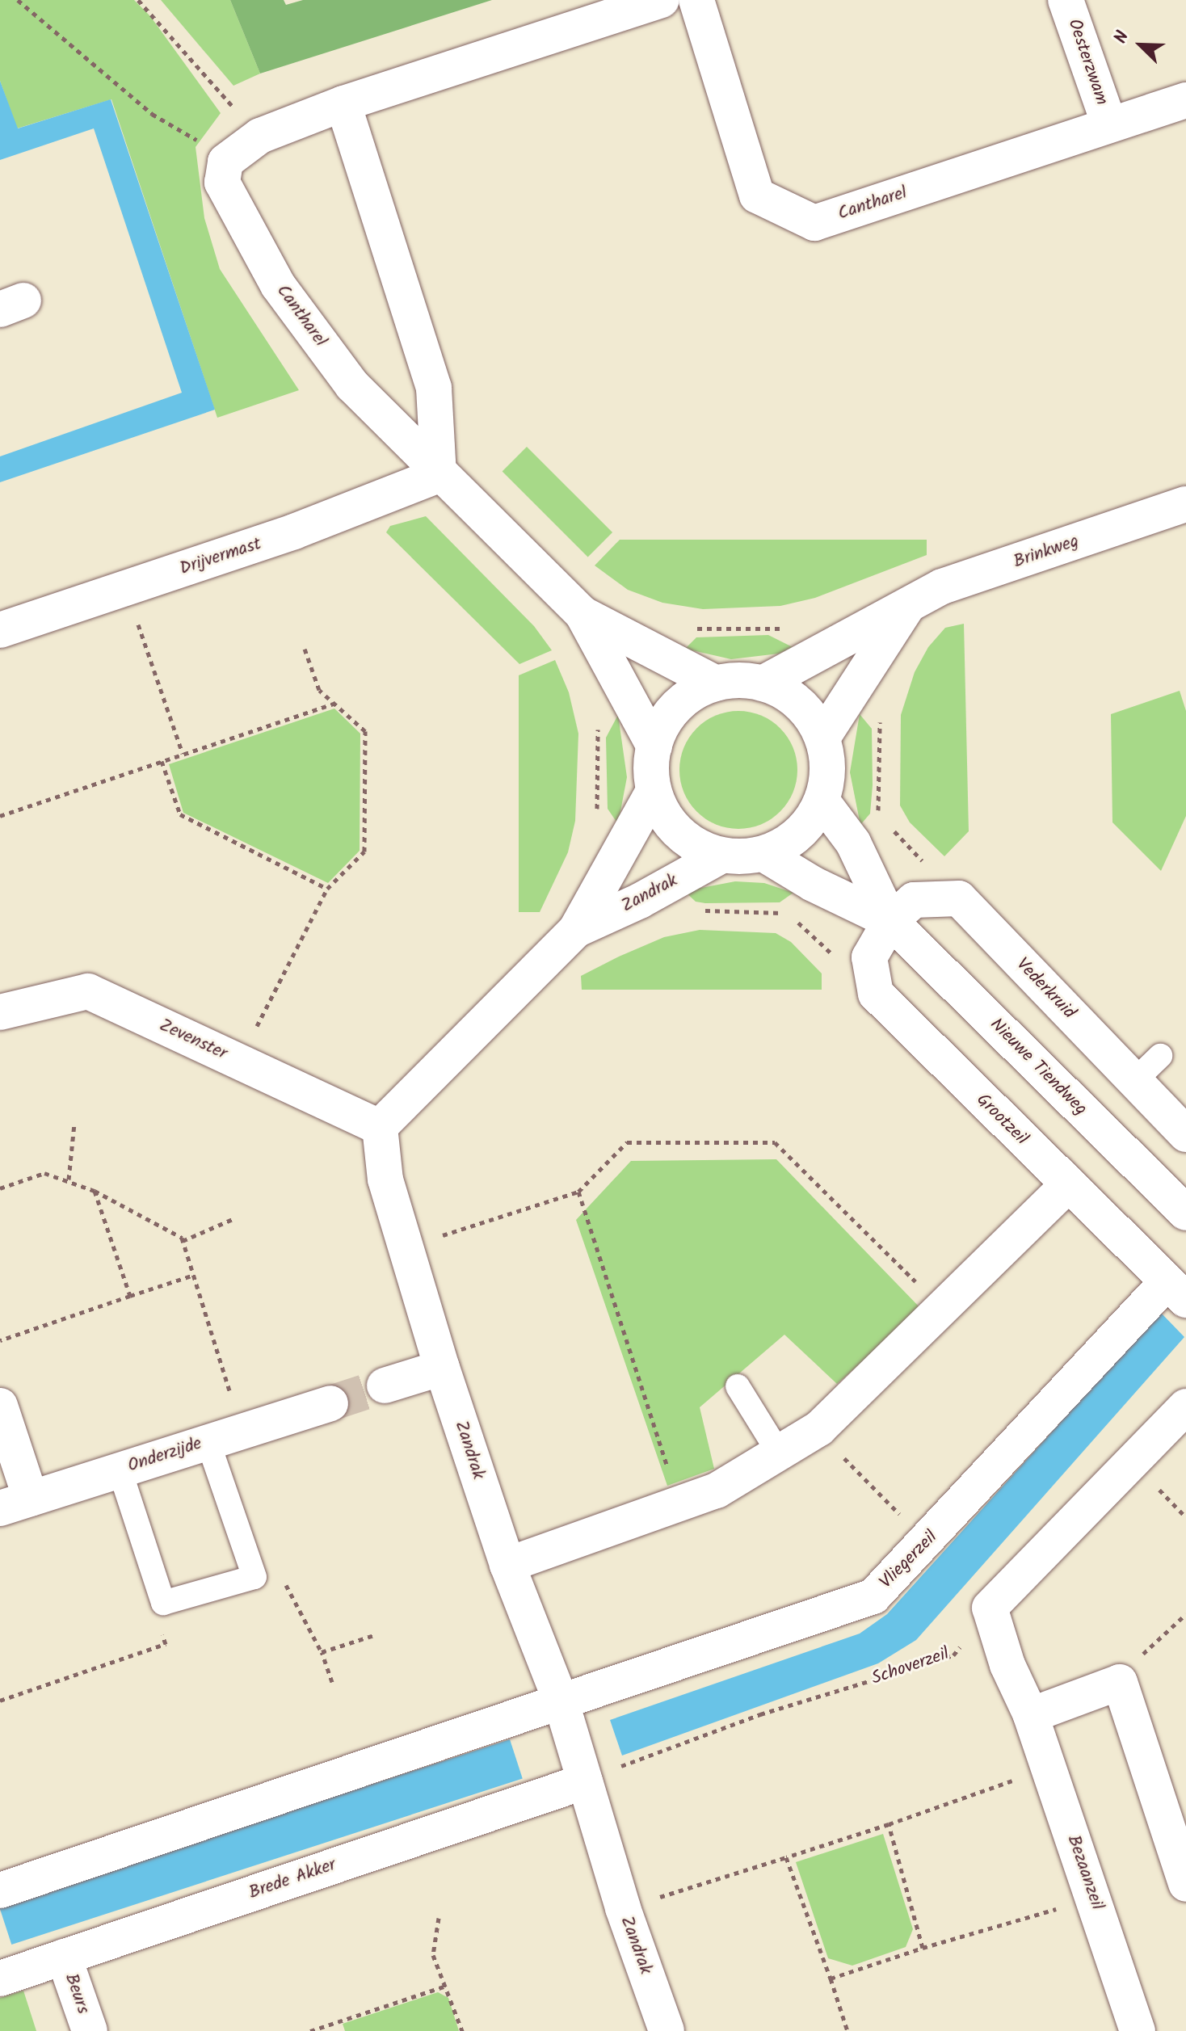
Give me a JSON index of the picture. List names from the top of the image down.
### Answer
{
  "streets": {
    "street": [
      "Oesterzwam",
      "Cantharel",
      "Brinkweg",
      "Drijvermast",
      "Zandrak",
      "Vederkruid",
      "Zevenster",
      "Nieuwe Tiendweg",
      "Grootzeil",
      "Onderzijde",
      "Vliegerzeil",
      "Bezaanzeil",
      "Brede Akker",
      "Beurs"
    ],
    "path": ["Schoverzeil"]
  },
  "crossings": [
    ["Oesterzwam", "Cantharel"],
    ["Cantharel", "Brinkweg"],
    ["Cantharel", "Drijvermast"],
    ["Cantharel", "Zandrak"],
    ["Cantharel", "Nieuwe Tiendweg"],
    ["Brinkweg", "Zandrak"],
    ["Brinkweg", "Nieuwe Tiendweg"],
    ["Zandrak", "Zevenster"],
    ["Zandrak", "Nieuwe Tiendweg"],
    ["Zandrak", "Vliegerzeil"],
    ["Zandrak", "Schoverzeil"],
    ["Zandrak", "Brede Akker"],
    ["Nieuwe Tiendweg", "Grootzeil"],
    ["Grootzeil", "Vliegerzeil"],
    ["Schoverzeil", "Bezaanzeil"],
    ["Schoverzeil", "Brede Akker"],
    ["Brede Akker", "Beurs"]
  ],
  "north": "top left"
}
